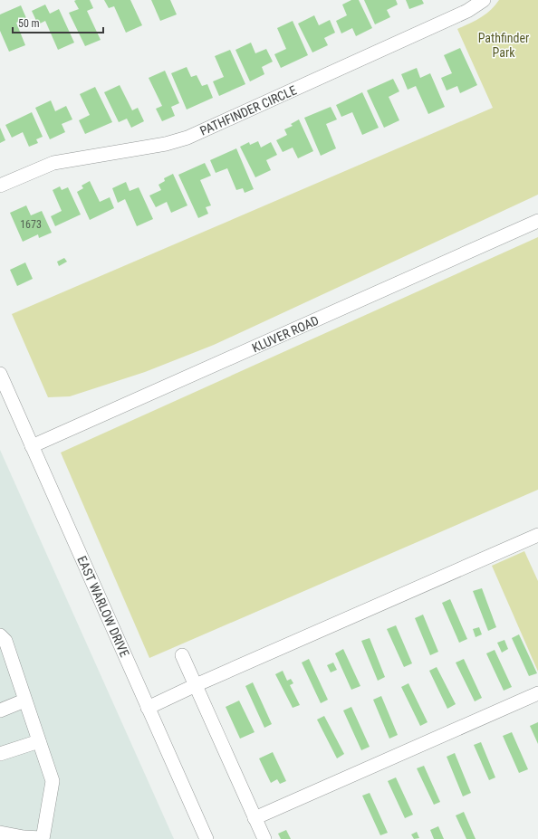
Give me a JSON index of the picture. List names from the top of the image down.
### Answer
{
  "streets": {
    "street": ["PATHFINDER CIRCLE", "KLUVER ROAD", "EAST WARLOW DRIVE"]
  },
  "crossings": [
    ["KLUVER ROAD", "EAST WARLOW DRIVE"]
  ],
  "parks": ["Pathfinder Park"],
  "house_numbers": ["1673"],
  "scale_bar": "50 m"
}
